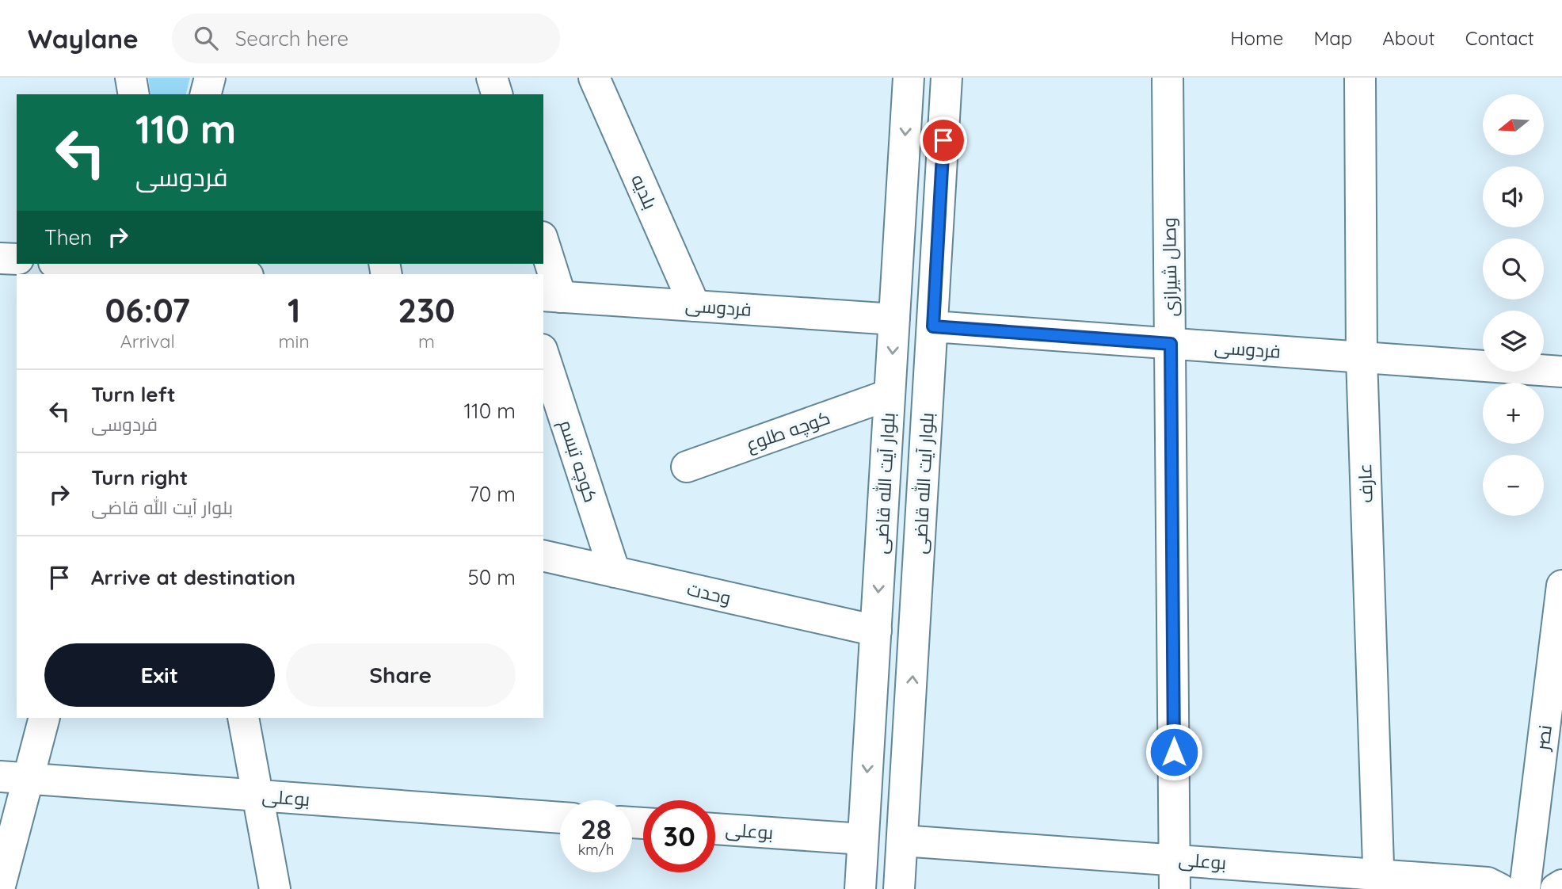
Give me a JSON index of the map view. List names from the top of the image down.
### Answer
{
  "streets": {
    "street": [
      "بلدیه",
      "وصال شیرازی",
      "فردوسی",
      "کوچه طلوع",
      "کوچه تبسم",
      "بلوار آیت‌ الله قاضی",
      "بلوار آیت ‌الله قاضی",
      "عارف",
      "وحدت",
      "نصر",
      "بوعلی"
    ]
  },
  "crossings": [
    ["بلدیه", "فردوسی"],
    ["وصال شیرازی", "فردوسی"],
    ["وصال شیرازی", "بوعلی"],
    ["فردوسی", "بلوار آیت‌ الله قاضی"],
    ["فردوسی", "بلوار آیت ‌الله قاضی"],
    ["فردوسی", "عارف"],
    ["کوچه طلوع", "بلوار آیت‌ الله قاضی"],
    ["کوچه تبسم", "وحدت"],
    ["بلوار آیت‌ الله قاضی", "وحدت"],
    ["بلوار آیت‌ الله قاضی", "بوعلی"],
    ["بلوار آیت ‌الله قاضی", "بوعلی"],
    ["عارف", "بوعلی"]
  ],
  "one_way": ["بلوار آیت‌ الله قاضی", "بلوار آیت ‌الله قاضی"],
  "north": "left",
  "page": {
    "header": "Waylane",
    "search": "Search here",
    "nav": [
      "Home",
      "Map",
      "About",
      "Contact"
    ],
    "map_buttons": ["+", "−"],
    "turn": ["110 m", "فردوسی"],
    "then": "Then",
    "eta": [
      "06:07",
      "Arrival",
      "1",
      "min",
      "230",
      "m"
    ],
    "list": [
      {
        "name": "Turn left",
        "note": "فردوسی",
        "value": "110 m"
      },
      {
        "name": "Turn right",
        "note": "بلوار آیت ‌الله قاضی",
        "value": "70 m"
      },
      {
        "name": "Arrive at destination",
        "value": "50 m"
      }
    ],
    "buttons": ["Exit", "Share"],
    "speed": "28 km/h",
    "limit": "30"
  }
}
